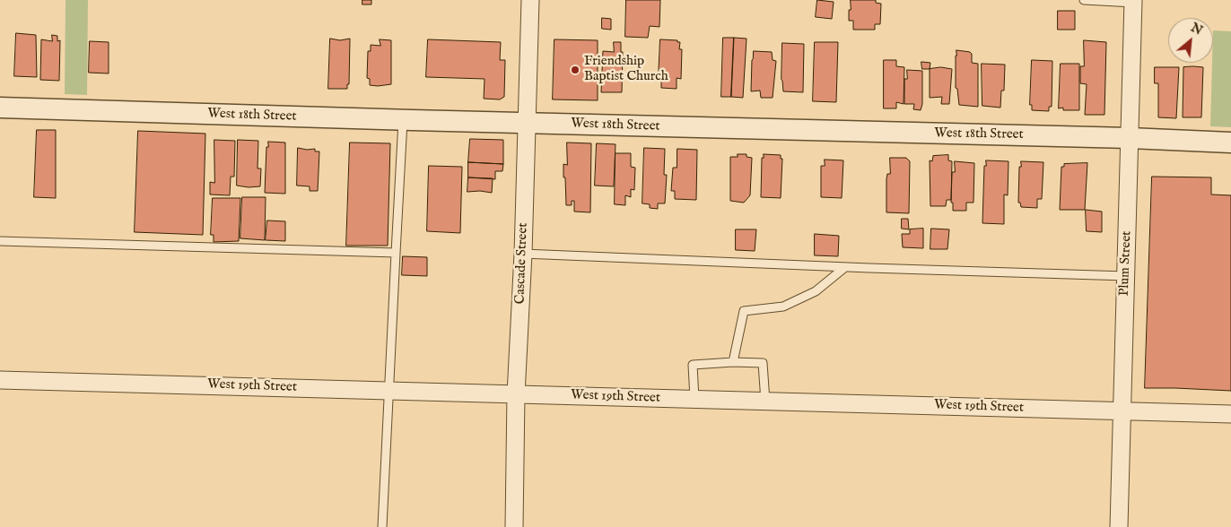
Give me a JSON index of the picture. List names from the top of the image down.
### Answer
{
  "streets": {
    "street": [
      "West 18th Street",
      "Cascade Street",
      "Plum Street",
      "West 19th Street"
    ]
  },
  "crossings": [
    ["West 18th Street", "Cascade Street"],
    ["West 18th Street", "Plum Street"],
    ["Cascade Street", "West 19th Street"],
    ["Plum Street", "West 19th Street"]
  ],
  "places": ["Friendship Baptist Church"],
  "north": "top right"
}
